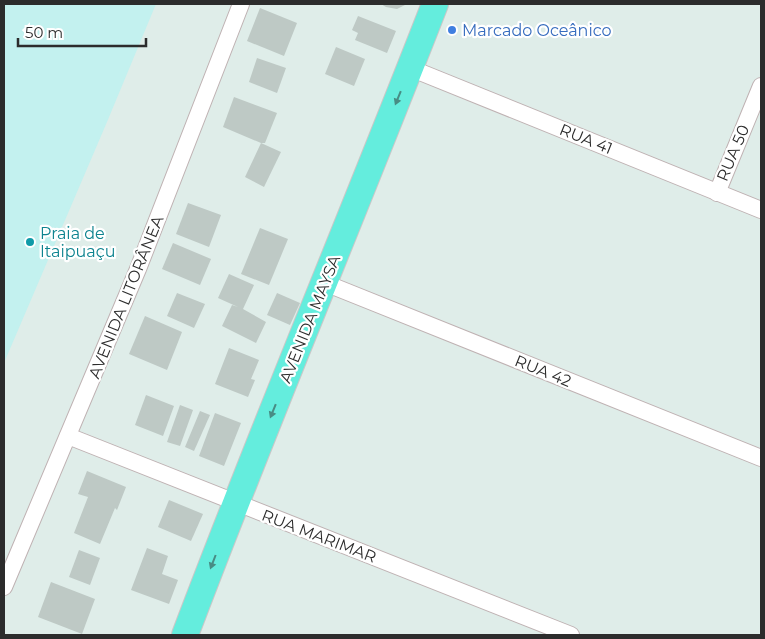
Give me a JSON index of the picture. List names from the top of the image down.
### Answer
{
  "streets": {
    "main road": ["AVENIDA MAYSA"],
    "street": [
      "RUA 41",
      "RUA 50",
      "AVENIDA LITORÂNEA",
      "RUA 42",
      "RUA MARIMAR"
    ]
  },
  "crossings": [
    ["RUA 41", "RUA 50"],
    ["RUA 41", "AVENIDA MAYSA"],
    ["AVENIDA LITORÂNEA", "RUA MARIMAR"],
    ["AVENIDA MAYSA", "RUA 42"],
    ["AVENIDA MAYSA", "RUA MARIMAR"]
  ],
  "one_way": ["AVENIDA MAYSA"],
  "places": ["Marcado Oceânico", "Praia de Itaipuaçu"],
  "scale_bar": "50 m"
}
